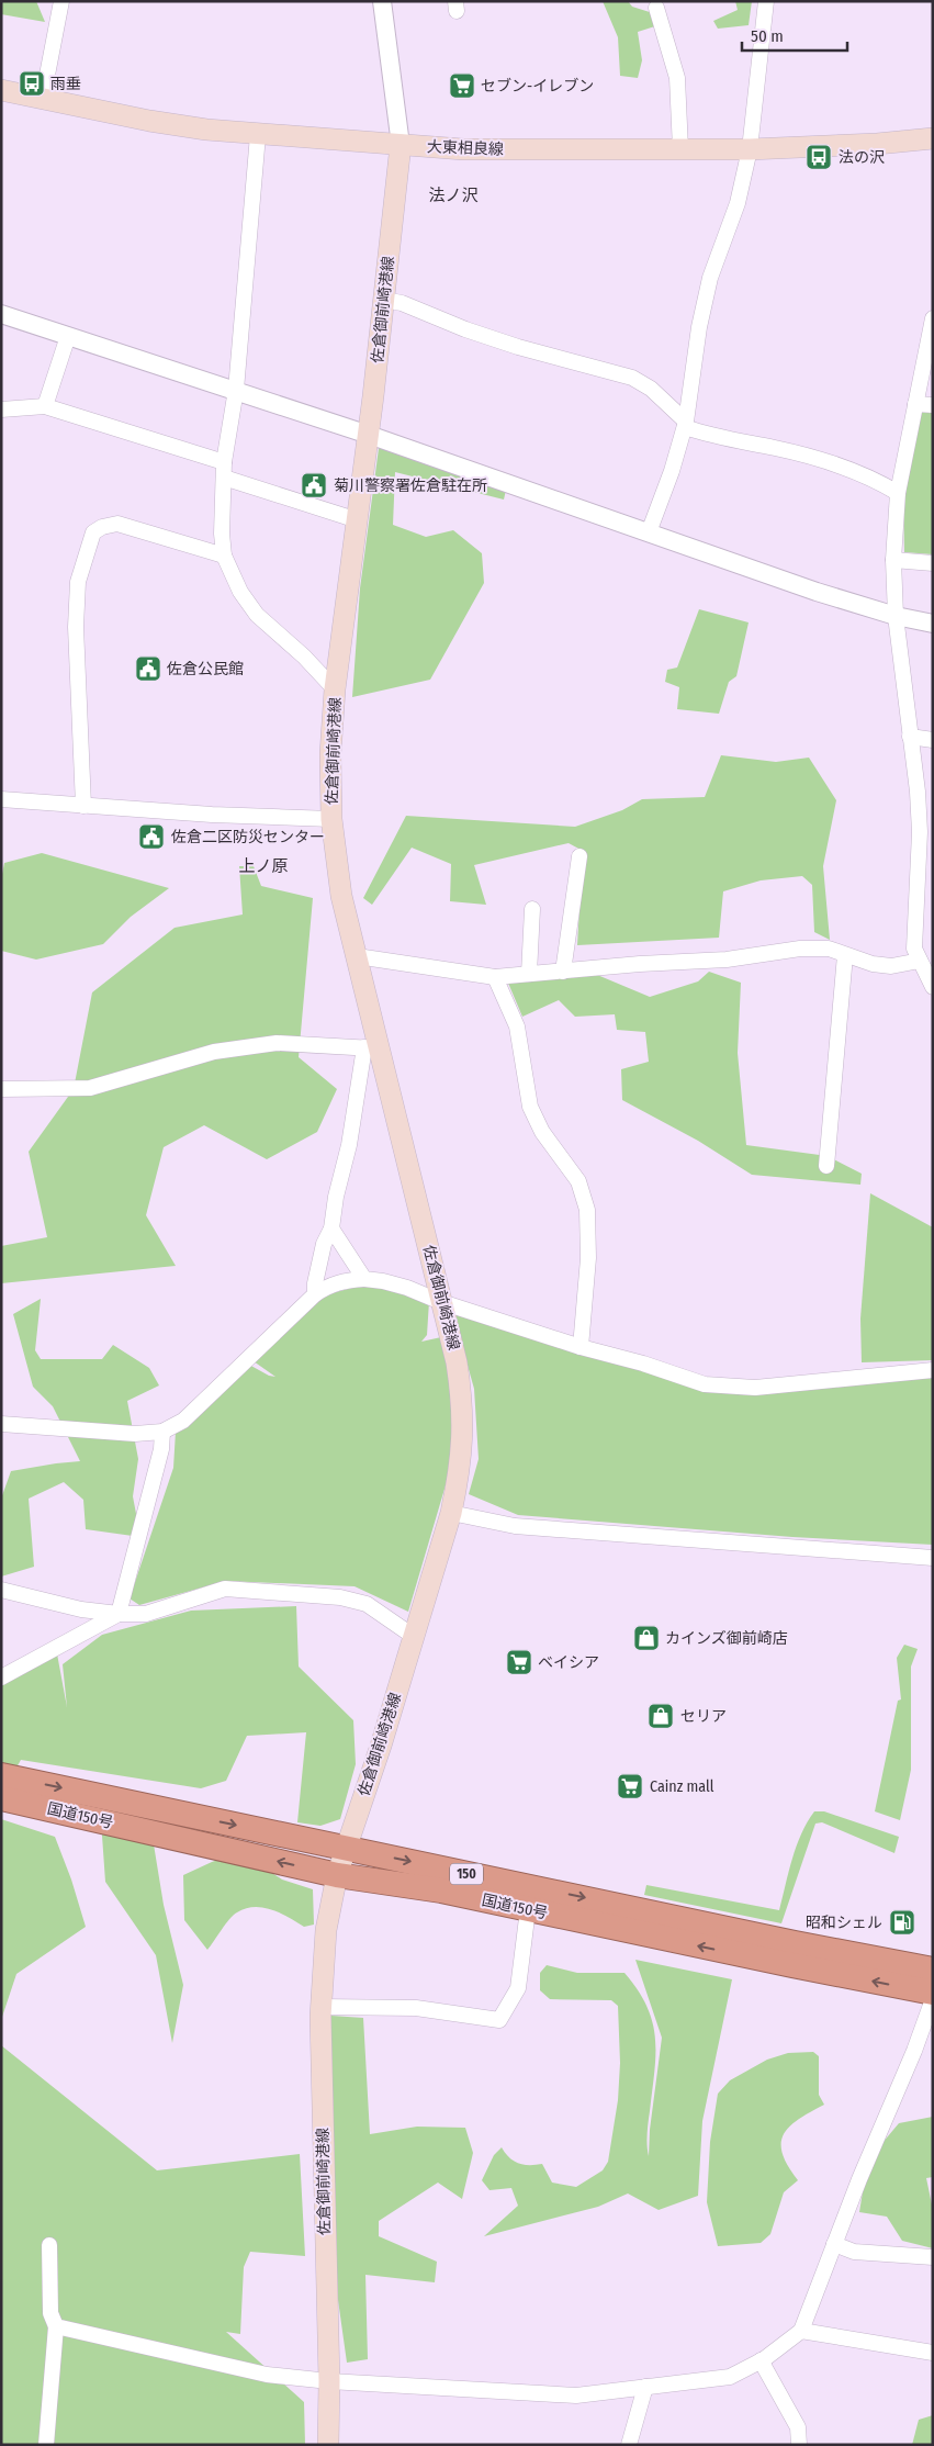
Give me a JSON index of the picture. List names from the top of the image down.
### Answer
{
  "streets": {
    "highway": ["国道150号", "150"],
    "main road": ["大東相良線", "佐倉御前崎港線"]
  },
  "crossings": [
    ["大東相良線", "佐倉御前崎港線"],
    ["佐倉御前崎港線", "国道150号"]
  ],
  "districts": ["法ノ沢", "上ノ原"],
  "places": {
    "bus stop": ["雨垂", "法の沢"],
    "supermarket": ["セブン-イレブン", "ベイシア", "Cainz mall"],
    "public building": ["菊川警察署佐倉駐在所", "佐倉公民館", "佐倉二区防災センター"],
    "shop": ["カインズ御前崎店", "セリア"],
    "fuel station": ["昭和シェル"]
  },
  "scale_bar": "50 m"
}
